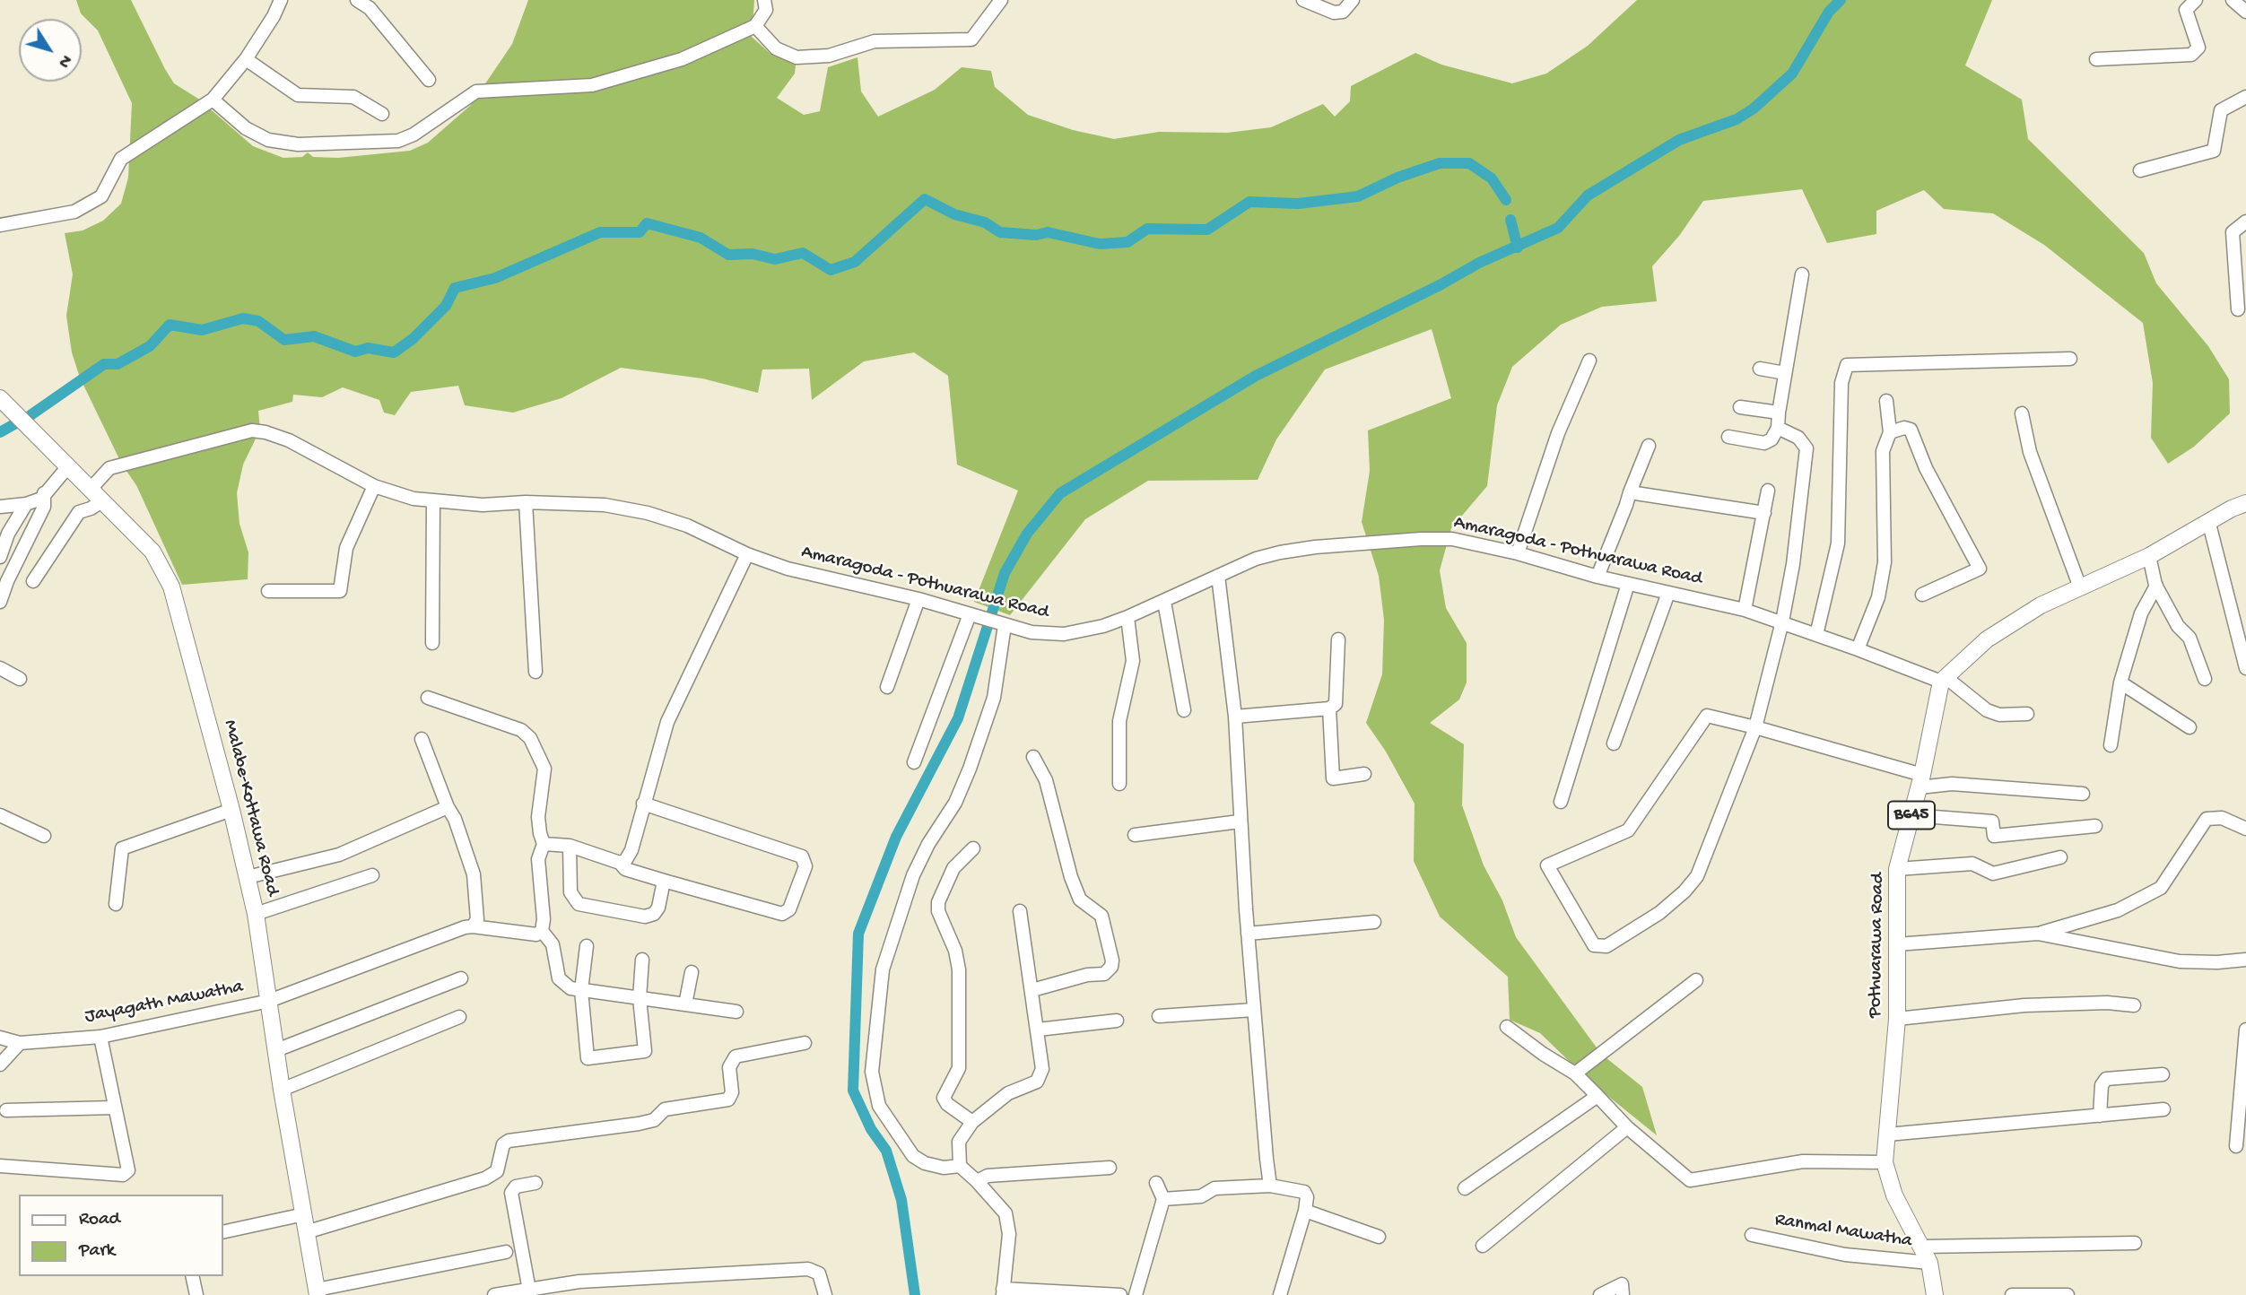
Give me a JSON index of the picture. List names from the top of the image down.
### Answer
{
  "streets": {
    "main road": ["Malabe-Kottawa Road", "B645", "Pothuarawa Road"],
    "street": ["Amaragoda - Pothuarawa Road", "Jayagath Mawatha", "Ranmal Mawatha"]
  },
  "crossings": [
    ["Amaragoda - Pothuarawa Road", "Malabe-Kottawa Road"],
    ["Amaragoda - Pothuarawa Road", "Pothuarawa Road"],
    ["Malabe-Kottawa Road", "Jayagath Mawatha"],
    ["Pothuarawa Road", "Ranmal Mawatha"]
  ],
  "legend": ["Road", "Park"],
  "north": "bottom right"
}
